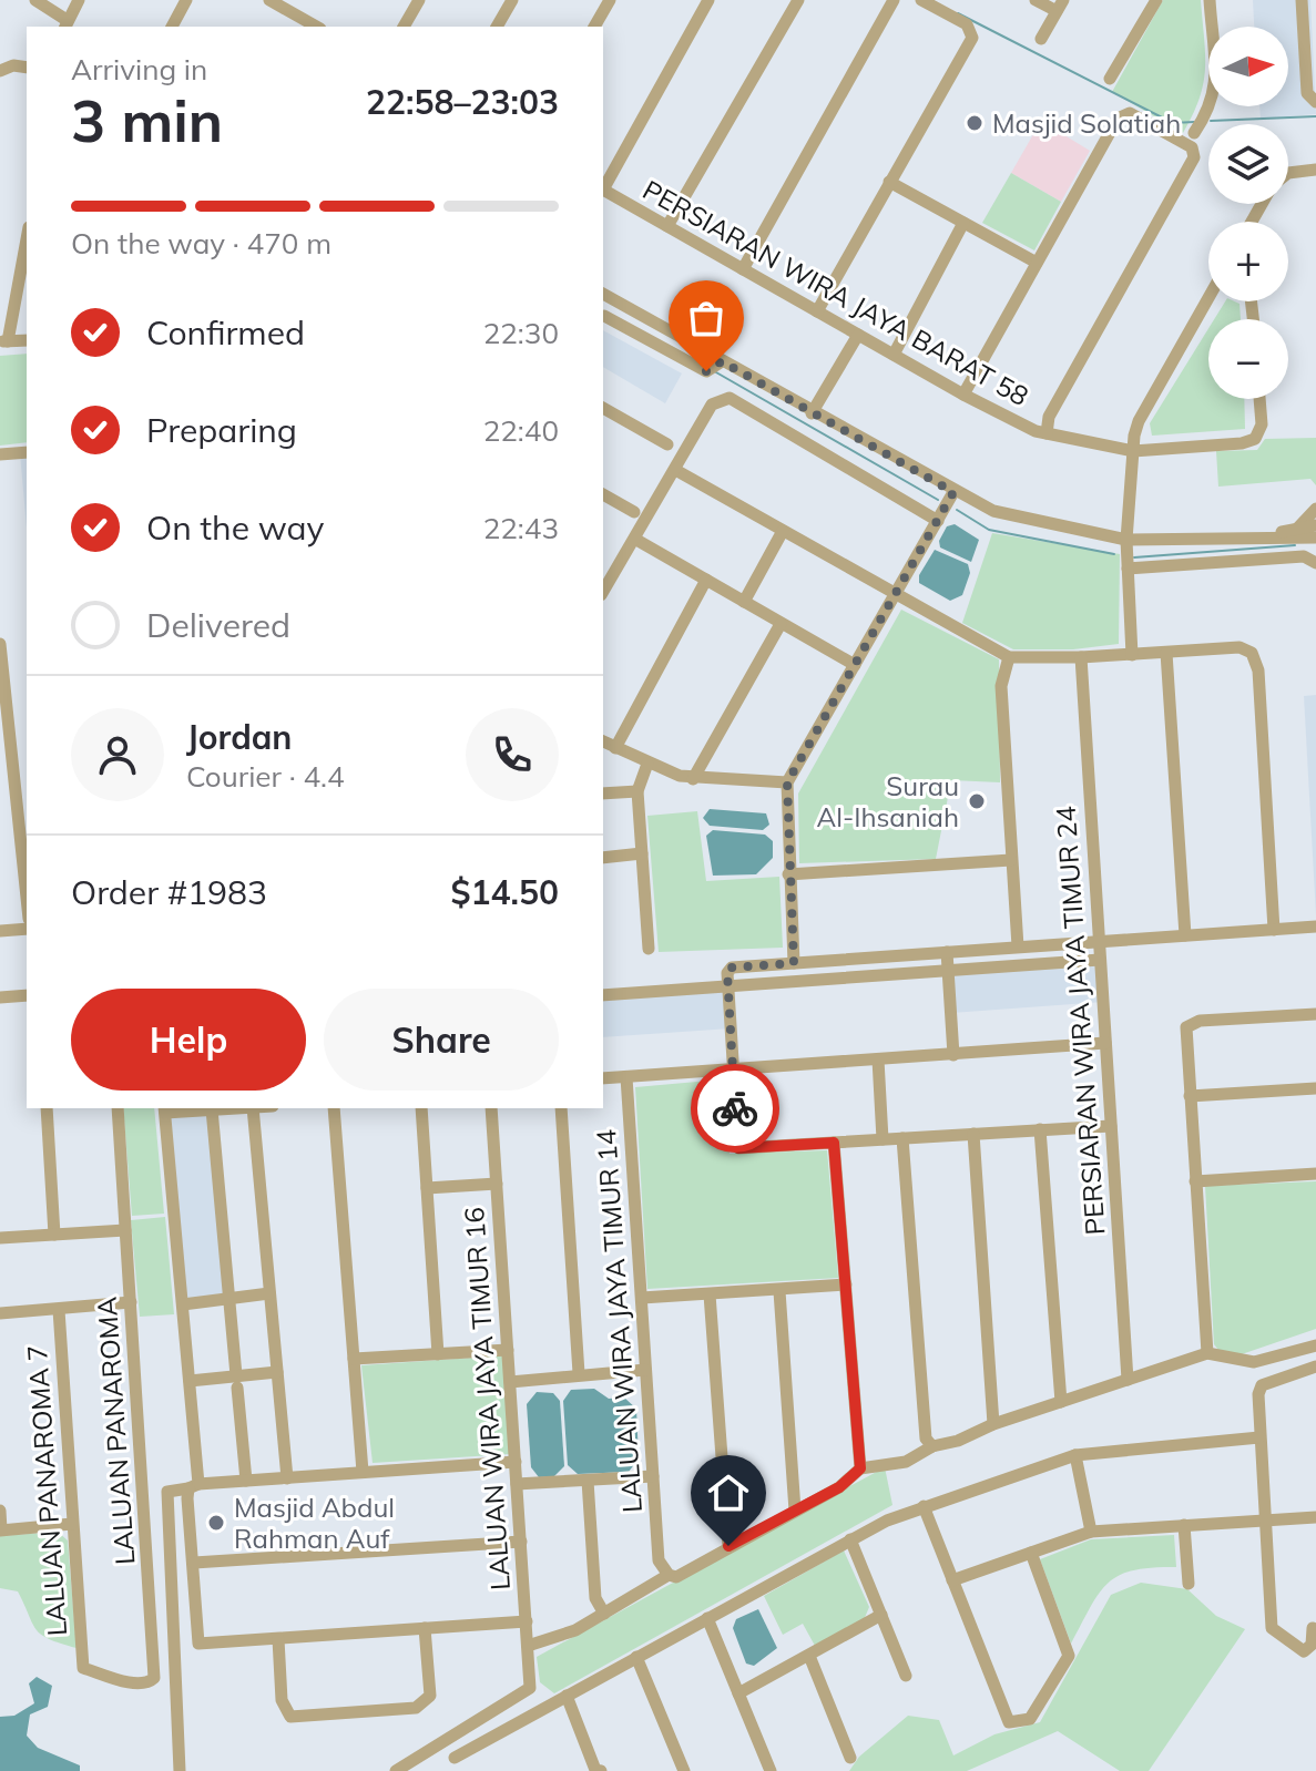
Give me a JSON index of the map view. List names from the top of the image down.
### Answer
{
  "streets": {
    "street": [
      "PERSIARAN WIRA JAYA BARAT 58",
      "PERSIARAN WIRA JAYA TIMUR 24",
      "LALUAN WIRA JAYA TIMUR 14",
      "LALUAN WIRA JAYA TIMUR 16",
      "LALUAN PANAROMA",
      "LALUAN PANAROMA 7"
    ]
  },
  "crossings": [
    ["LALUAN PANAROMA", "LALUAN PANAROMA 7"]
  ],
  "places": ["Masjid Solatiah", "Surau Al-Ihsaniah", "Masjid Abdul Rahman Auf"],
  "north": "right",
  "page": {
    "map_buttons": ["+", "−"],
    "heading": ["3 min", "Arriving in", "22:58–23:03"],
    "panel": [
      "Jordan",
      "Courier · 4.4",
      "Order #1983",
      "$14.50"
    ],
    "bar": "On the way · 470 m",
    "list": [
      ["Confirmed", "22:30"],
      ["Preparing", "22:40"],
      ["On the way", "22:43"],
      "Delivered"
    ],
    "buttons": ["Help", "Share"]
  }
}
